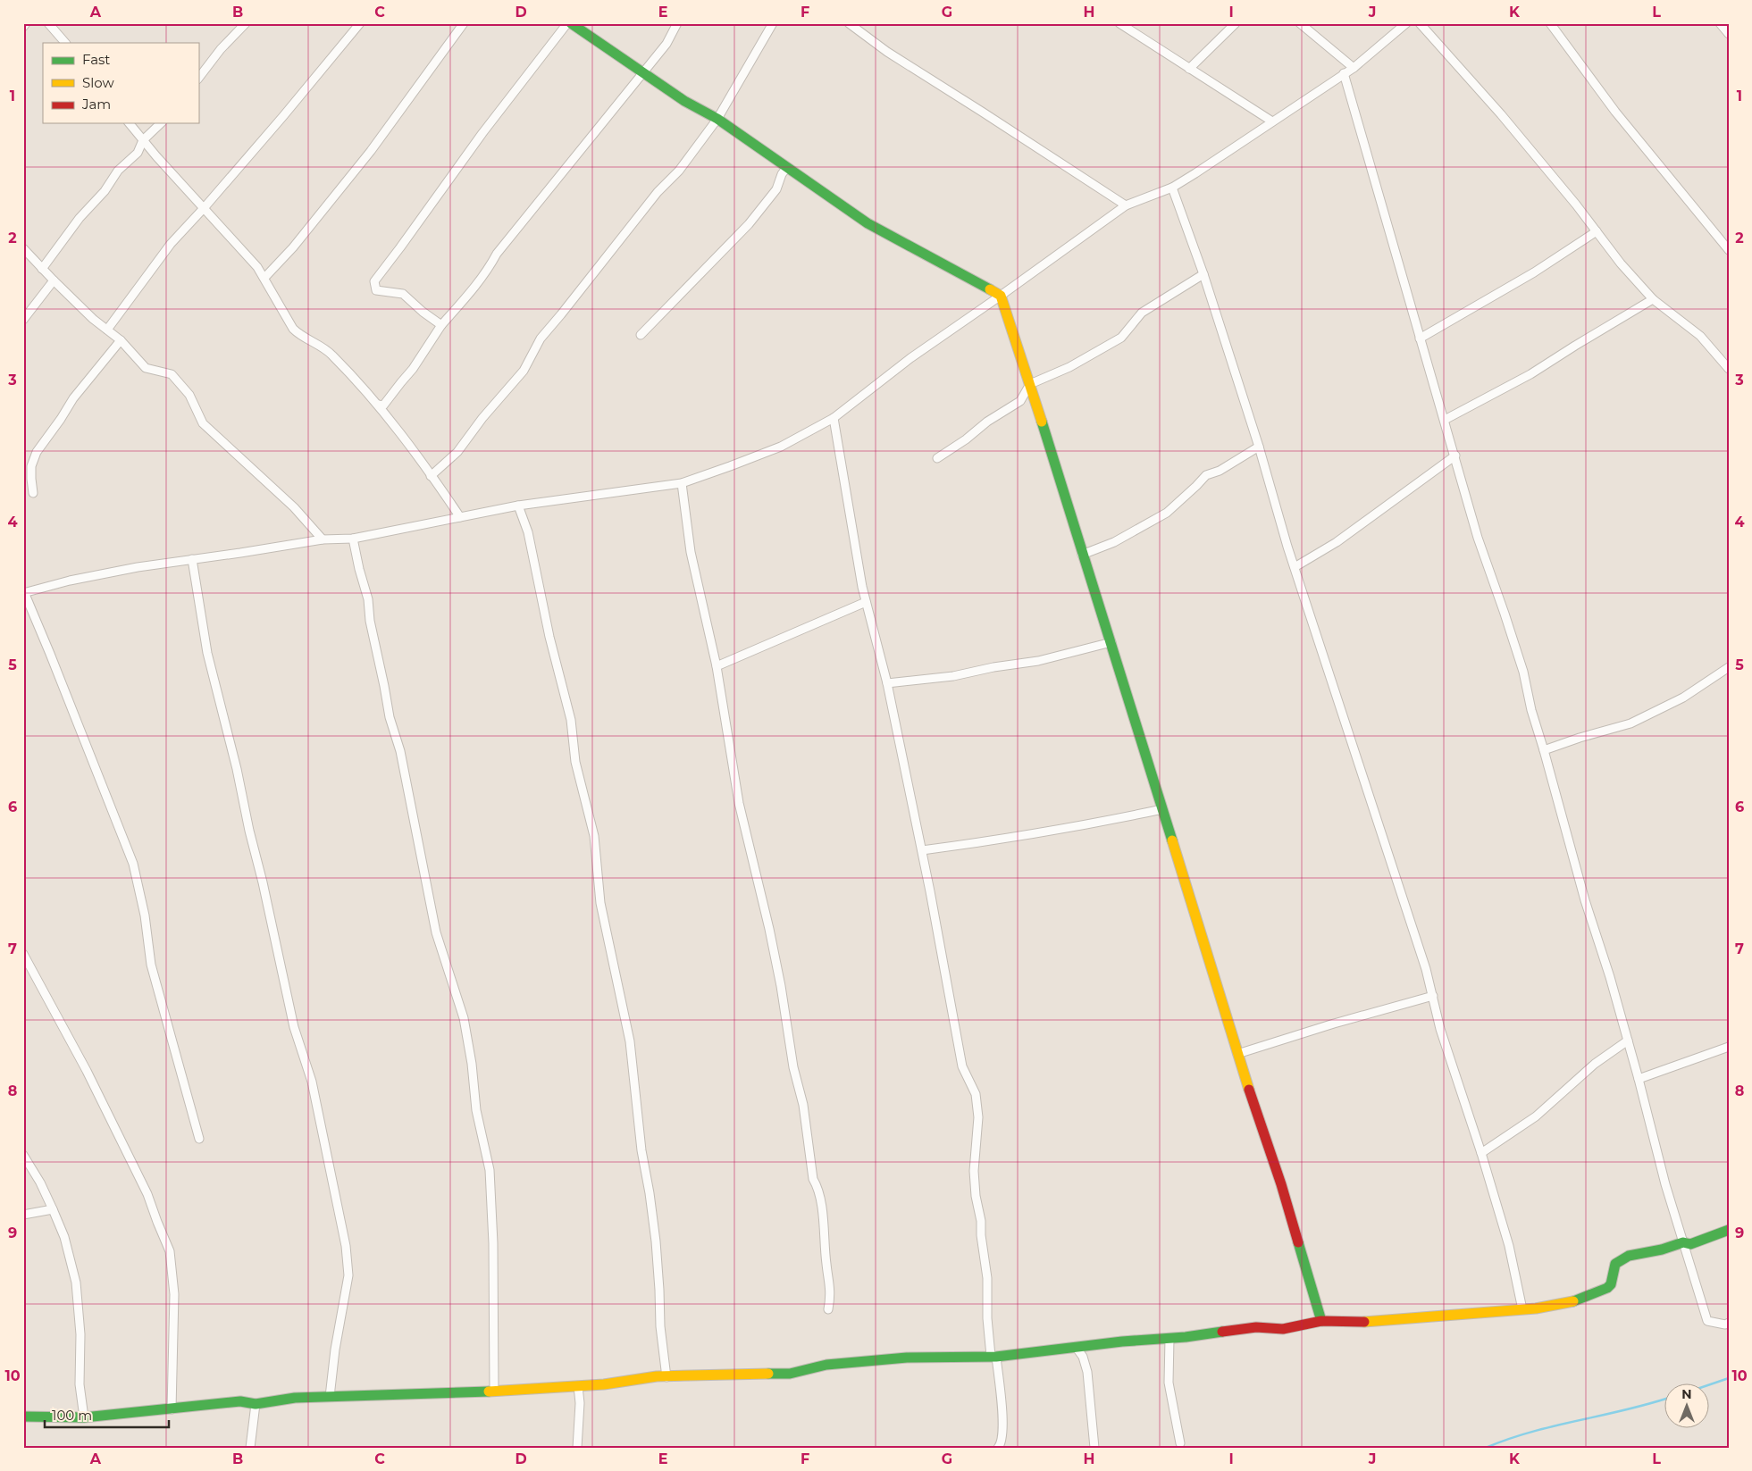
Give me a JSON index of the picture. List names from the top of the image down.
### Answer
{
  "legend": ["Fast", "Slow", "Jam"],
  "scale_bar": "100 m",
  "north": "top",
  "grid": {
    "columns": [
      "A",
      "B",
      "C",
      "D",
      "E",
      "F",
      "G",
      "H",
      "I",
      "J",
      "K",
      "L"
    ],
    "rows": [
      "1",
      "2",
      "3",
      "4",
      "5",
      "6",
      "7",
      "8",
      "9",
      "10"
    ]
  }
}
